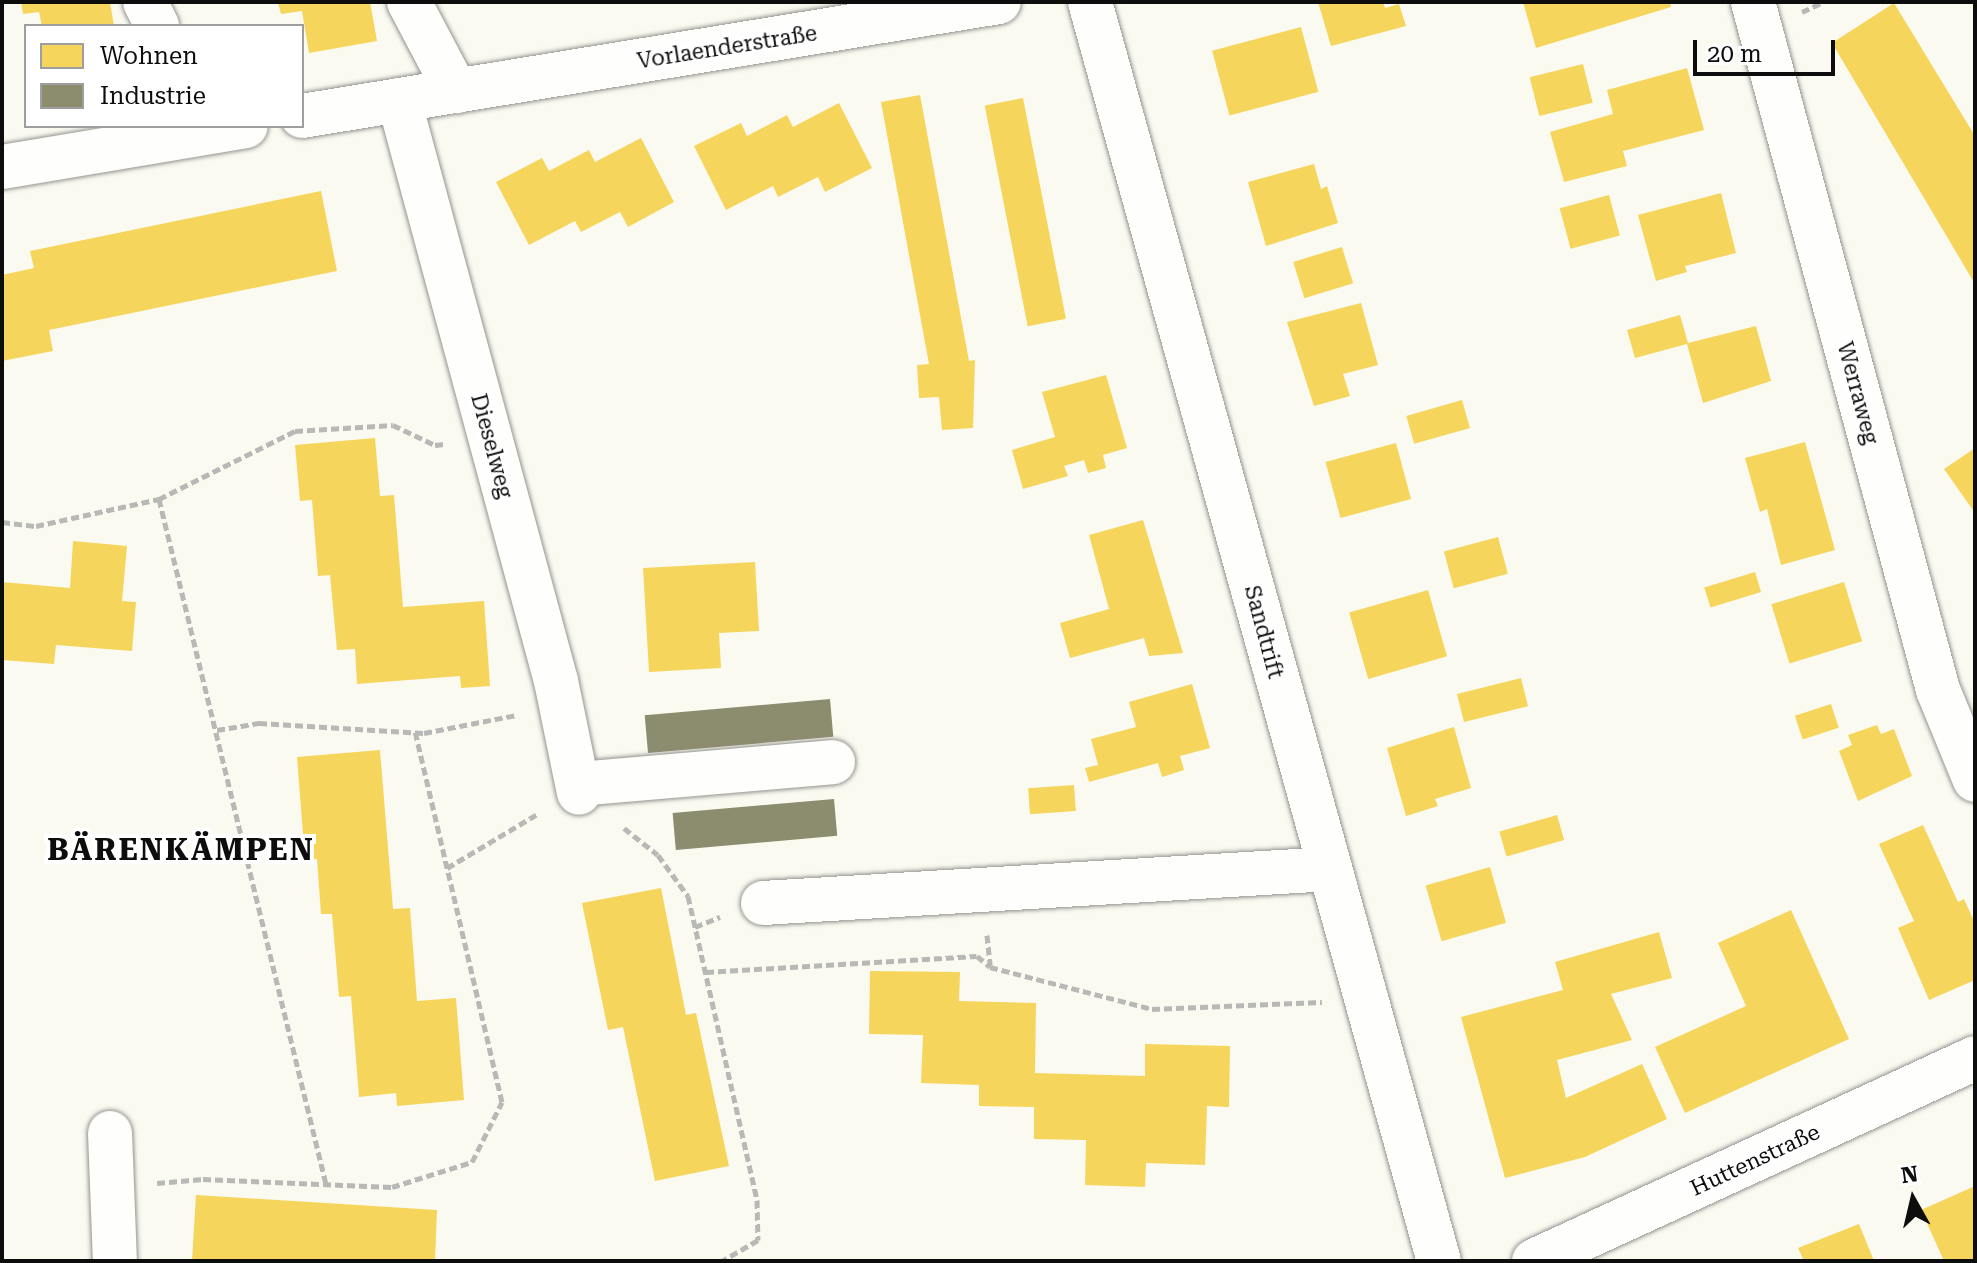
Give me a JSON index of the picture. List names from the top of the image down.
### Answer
{
  "streets": {
    "street": [
      "Vorlaenderstraße",
      "Werraweg",
      "Dieselweg",
      "Sandtrift",
      "Huttenstraße"
    ]
  },
  "crossings": [
    ["Vorlaenderstraße", "Dieselweg"]
  ],
  "districts": ["BÄRENKÄMPEN"],
  "legend": ["Wohnen", "Industrie"],
  "scale_bar": "20 m",
  "north": "top"
}
